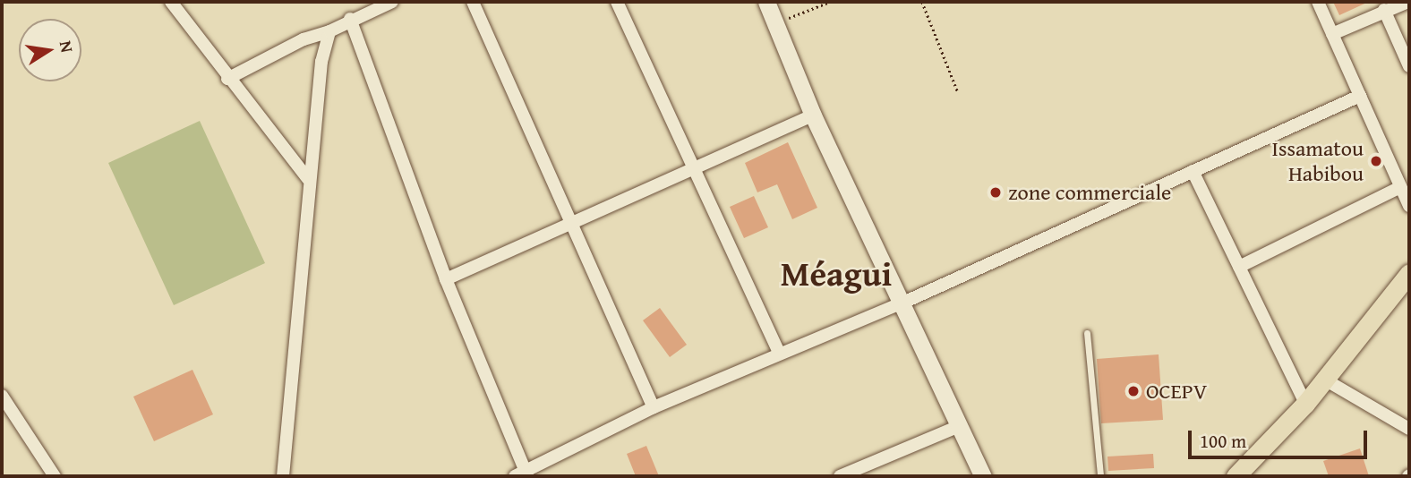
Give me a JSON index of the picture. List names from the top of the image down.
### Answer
{
  "districts": ["Méagui"],
  "places": ["Issamatou Habibou", "zone commerciale", "OCEPV"],
  "scale_bar": "100 m",
  "north": "right"
}
